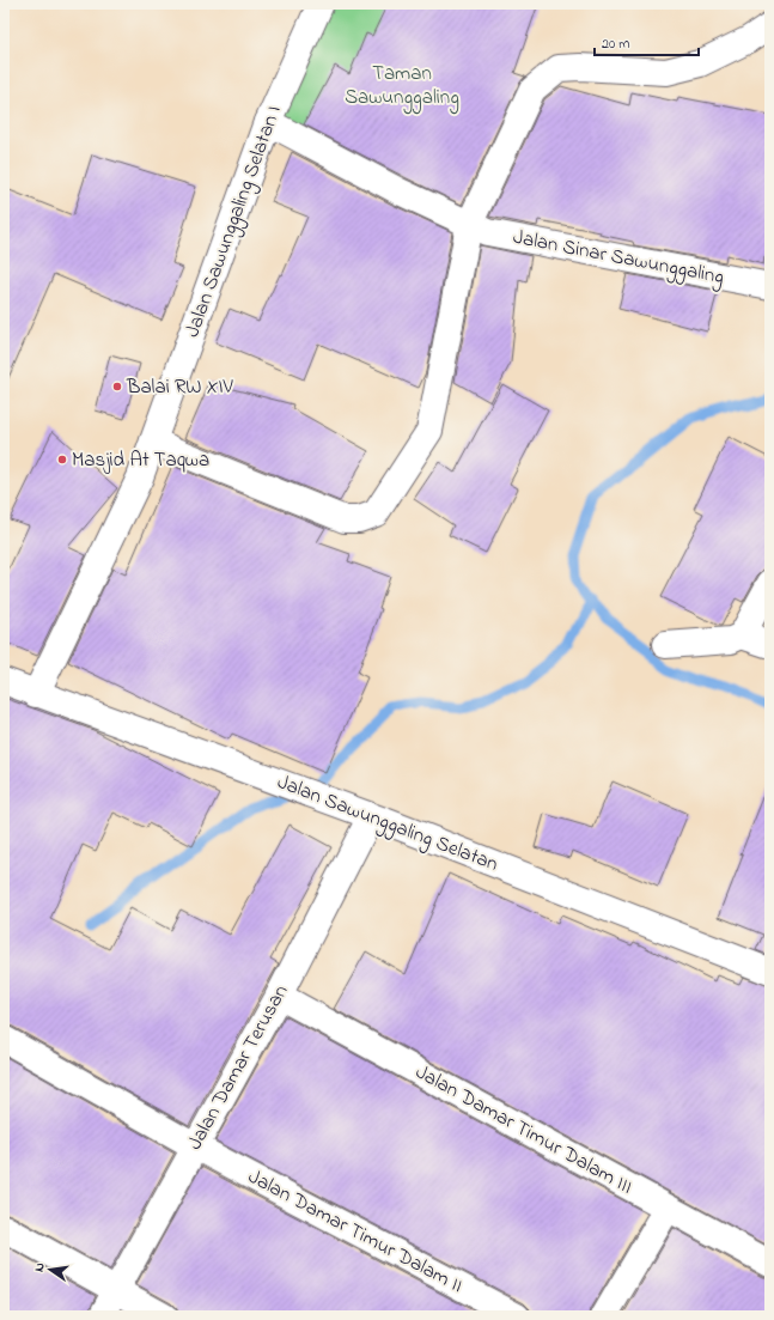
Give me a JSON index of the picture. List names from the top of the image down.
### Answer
{
  "streets": {
    "street": [
      "Jalan Sawunggaling Selatan I",
      "Jalan Sinar Sawunggaling",
      "Jalan Sawunggaling Selatan",
      "Jalan Damar Terusan",
      "Jalan Damar Timur Dalam III",
      "Jalan Damar Timur Dalam II"
    ]
  },
  "crossings": [
    ["Jalan Sawunggaling Selatan I", "Jalan Sinar Sawunggaling"],
    ["Jalan Sawunggaling Selatan I", "Jalan Sawunggaling Selatan"],
    ["Jalan Sawunggaling Selatan", "Jalan Damar Terusan"],
    ["Jalan Damar Terusan", "Jalan Damar Timur Dalam III"],
    ["Jalan Damar Terusan", "Jalan Damar Timur Dalam II"]
  ],
  "parks": ["Taman Sawunggaling"],
  "places": ["Balai RW XIV", "Masjid At Taqwa"],
  "scale_bar": "20 m",
  "north": "left"
}
